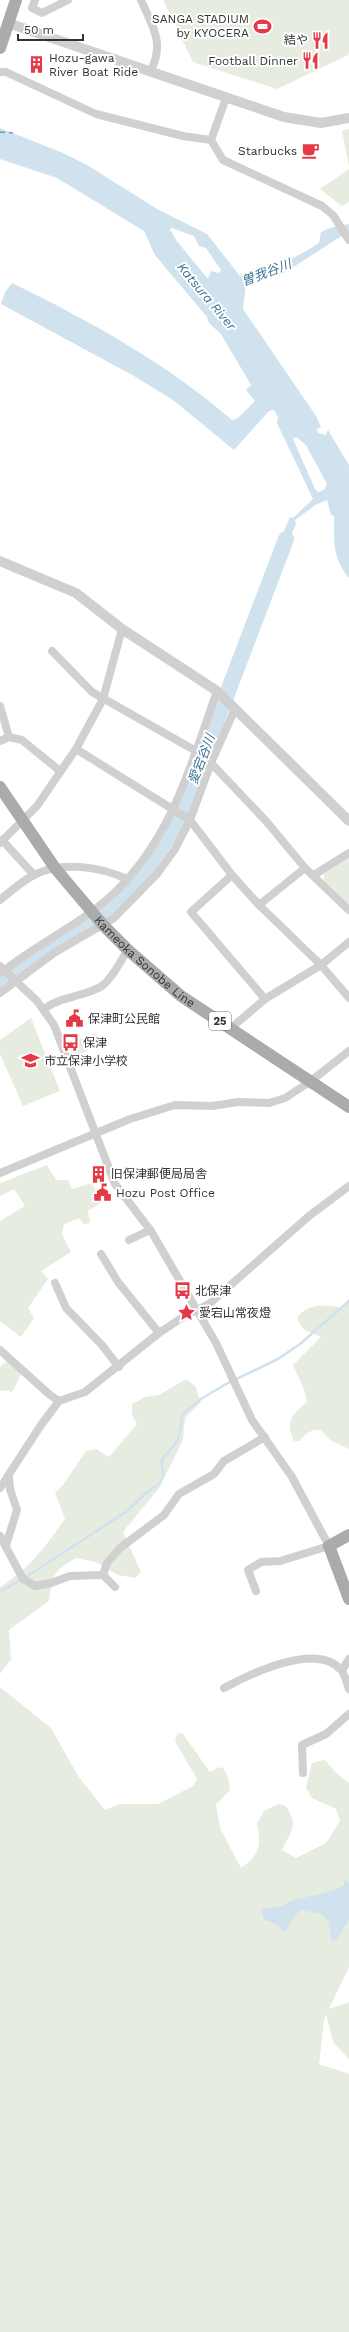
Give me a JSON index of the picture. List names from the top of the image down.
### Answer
{
  "streets": {
    "main road": ["Kameoka Sonobe Line", "25"]
  },
  "water": ["曽我谷川", "Katsura River", "愛宕谷川"],
  "places": {
    "sports": ["SANGA STADIUM by KYOCERA"],
    "restaurant": ["結や", "Football Dinner"],
    "building": ["Hozu-gawa River Boat Ride", "旧保津郵便局局舎"],
    "cafe": ["Starbucks"],
    "public building": ["保津町公民館", "Hozu Post Office"],
    "bus stop": ["保津", "北保津"],
    "school or university": ["市立保津小学校"],
    "place": ["愛宕山常夜燈"]
  },
  "scale_bar": "50 m"
}
